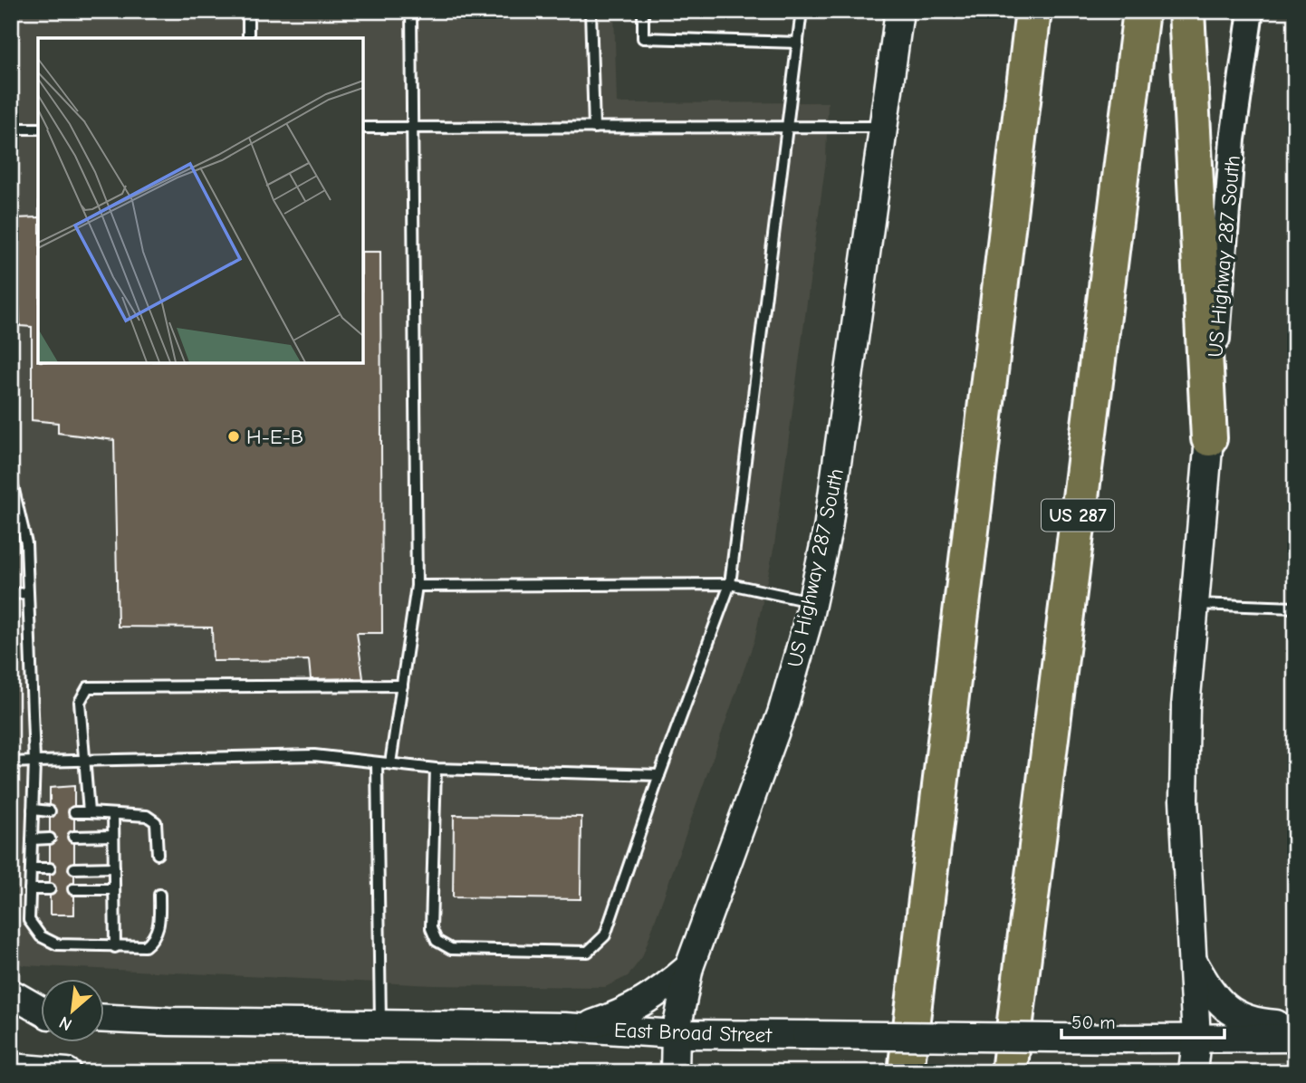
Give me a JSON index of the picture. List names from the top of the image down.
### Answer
{
  "streets": {
    "highway": ["US 287"],
    "main road": ["US Highway 287 South", "East Broad Street"]
  },
  "crossings": [
    ["US Highway 287 South", "East Broad Street"]
  ],
  "places": ["H-E-B"],
  "scale_bar": "50 m",
  "north": "bottom left"
}
